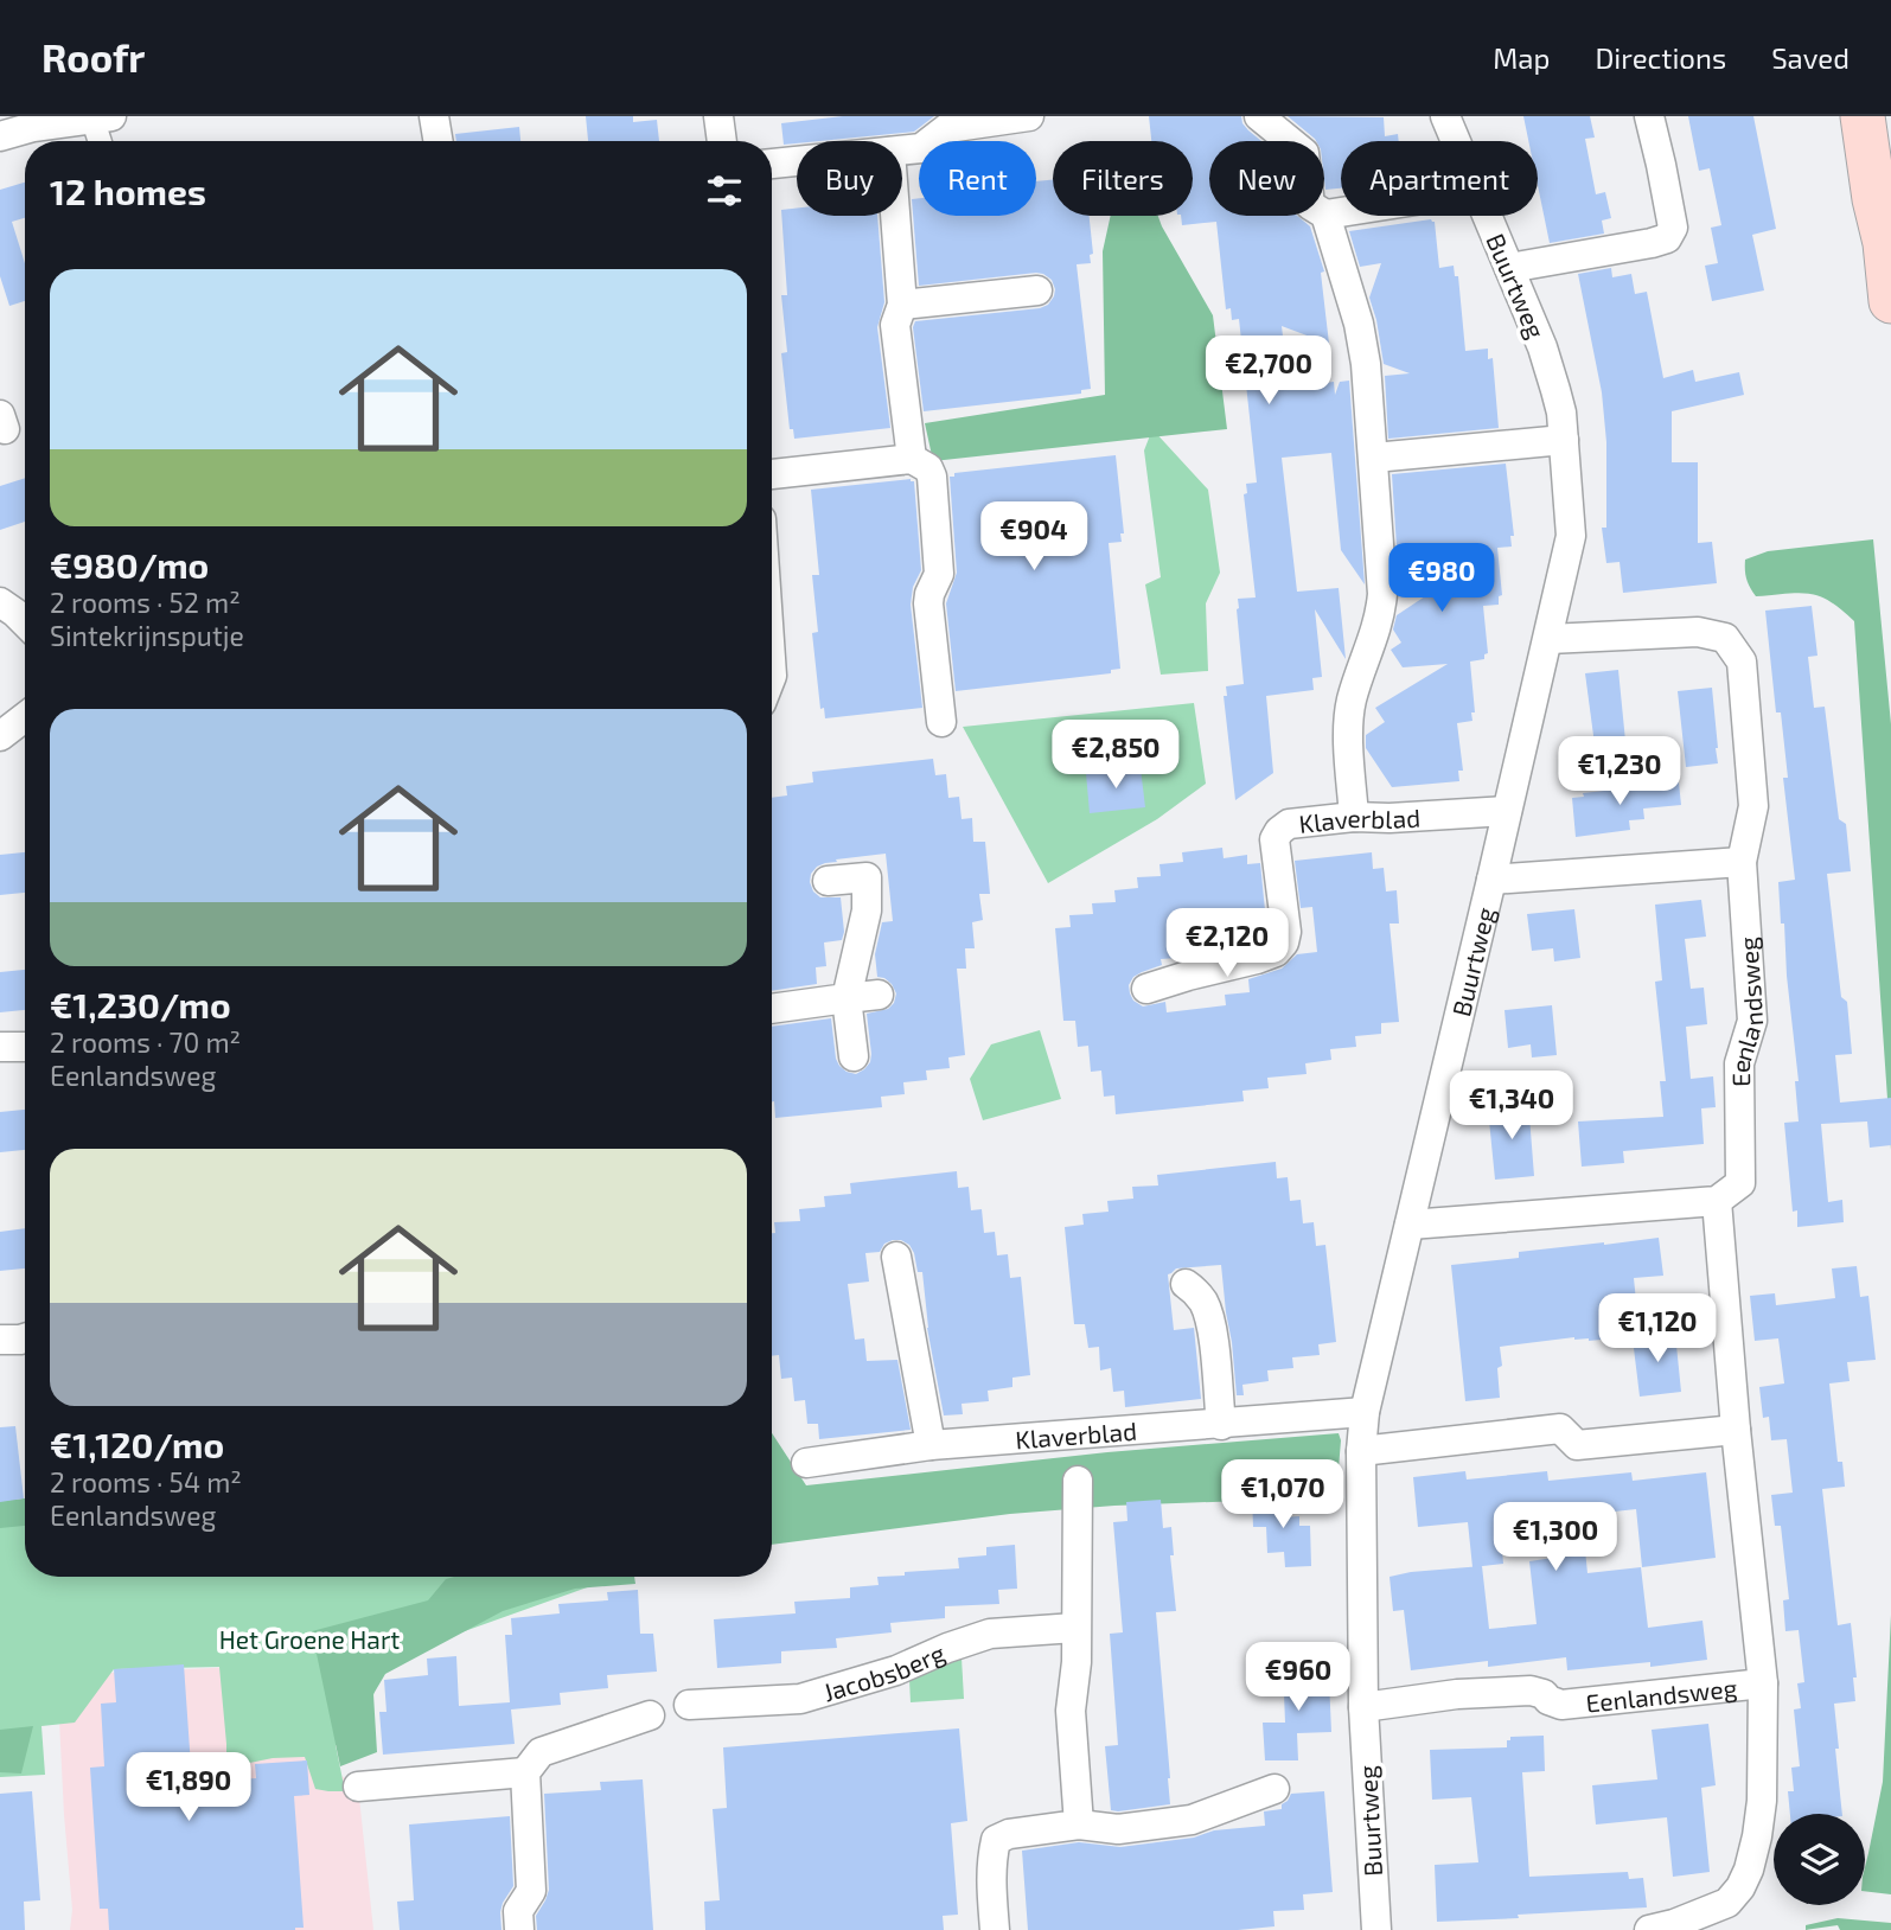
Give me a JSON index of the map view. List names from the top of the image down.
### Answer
{
  "streets": {
    "street": [
      "Buurtweg",
      "Klaverblad",
      "Eenlandsweg",
      "Jacobsberg"
    ]
  },
  "crossings": [
    ["Buurtweg", "Klaverblad"],
    ["Buurtweg", "Eenlandsweg"]
  ],
  "parks": ["Het Groene Hart"],
  "page": {
    "header": "Roofr",
    "nav": ["Map", "Directions", "Saved"],
    "chip": [
      "Buy",
      "Rent",
      "Filters",
      "New",
      "Apartment"
    ],
    "heading": "12 homes",
    "list": [
      {
        "name": "€980/mo",
        "note": "2 rooms · 52 m² · Sintekrijnsputje"
      },
      {
        "name": "€1,230/mo",
        "note": "2 rooms · 70 m² · Eenlandsweg"
      },
      {
        "name": "€1,120/mo",
        "note": "2 rooms · 54 m² · Eenlandsweg"
      }
    ],
    "price": [
      "€2,700",
      "€904",
      "€980",
      "€2,850",
      "€1,230",
      "€2,120",
      "€1,340",
      "€1,120",
      "€1,070",
      "€1,300",
      "€960",
      "€1,890"
    ]
  }
}
